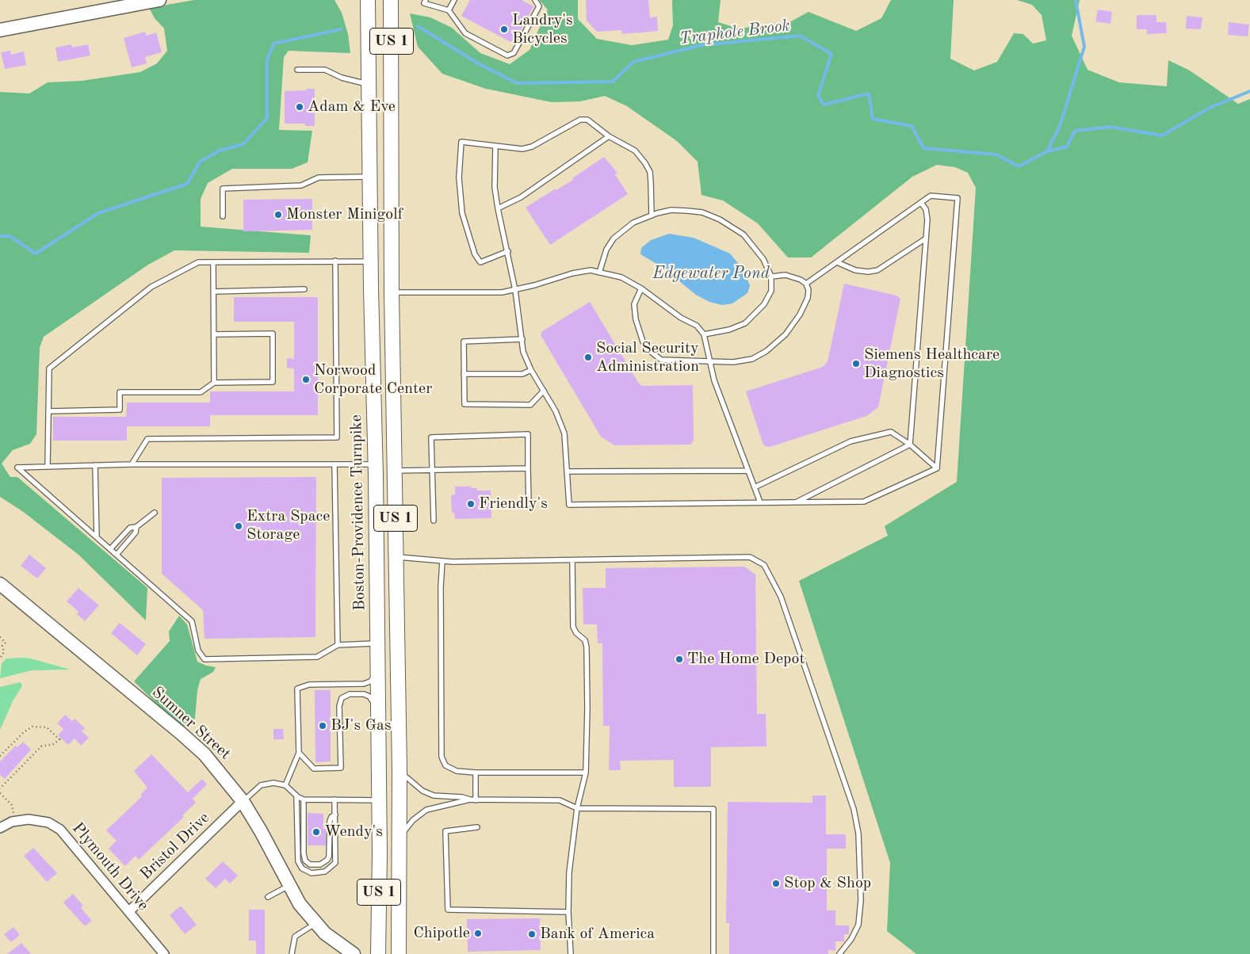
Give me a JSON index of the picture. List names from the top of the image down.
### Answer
{
  "streets": {
    "main road": ["US 1", "Boston-Providence Turnpike", "Sumner Street"],
    "street": ["Bristol Drive", "Plymouth Drive"]
  },
  "crossings": [
    ["Sumner Street", "Bristol Drive"],
    ["Bristol Drive", "Plymouth Drive"]
  ],
  "water": ["Traphole Brook", "Edgewater Pond"],
  "places": [
    "Landry's Bicycles",
    "Adam & Eve",
    "Monster Minigolf",
    "Social Security Administration",
    "Siemens Healthcare Diagnostics",
    "Norwood Corporate Center",
    "Friendly's",
    "Extra Space Storage",
    "The Home Depot",
    "BJ's Gas",
    "Wendy's",
    "Stop & Shop",
    "Chipotle",
    "Bank of America"
  ]
}
